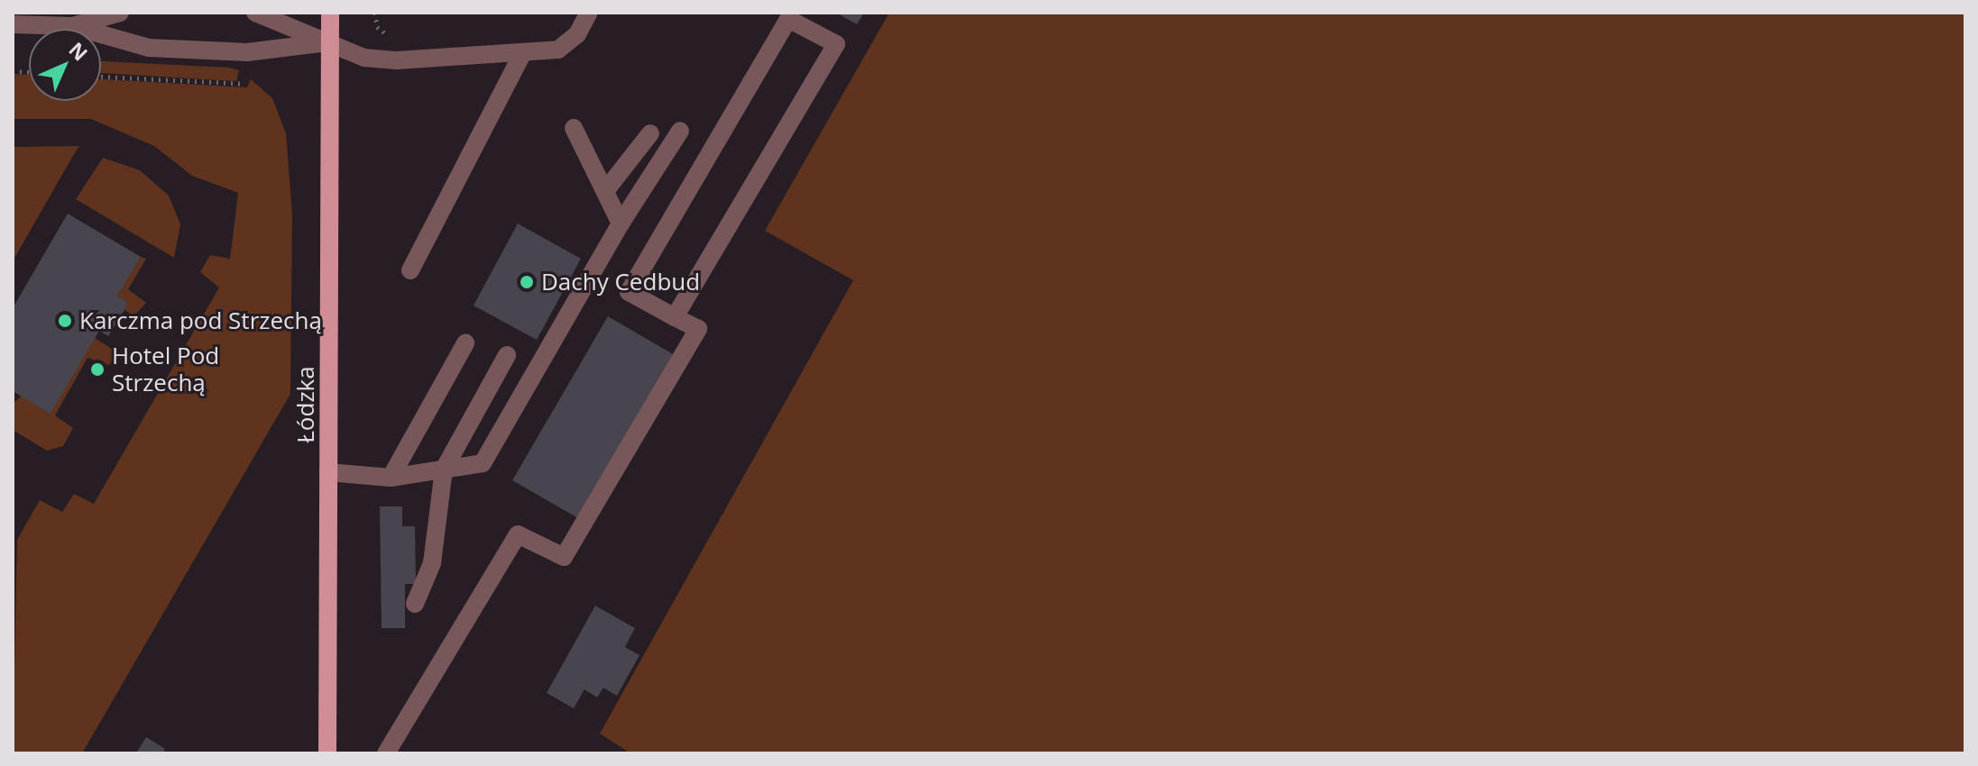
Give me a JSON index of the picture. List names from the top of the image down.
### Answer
{
  "streets": {
    "main road": ["Łódzka"]
  },
  "places": ["Dachy Cedbud", "Karczma pod Strzechą", "Hotel Pod Strzechą"],
  "north": "top right"
}
